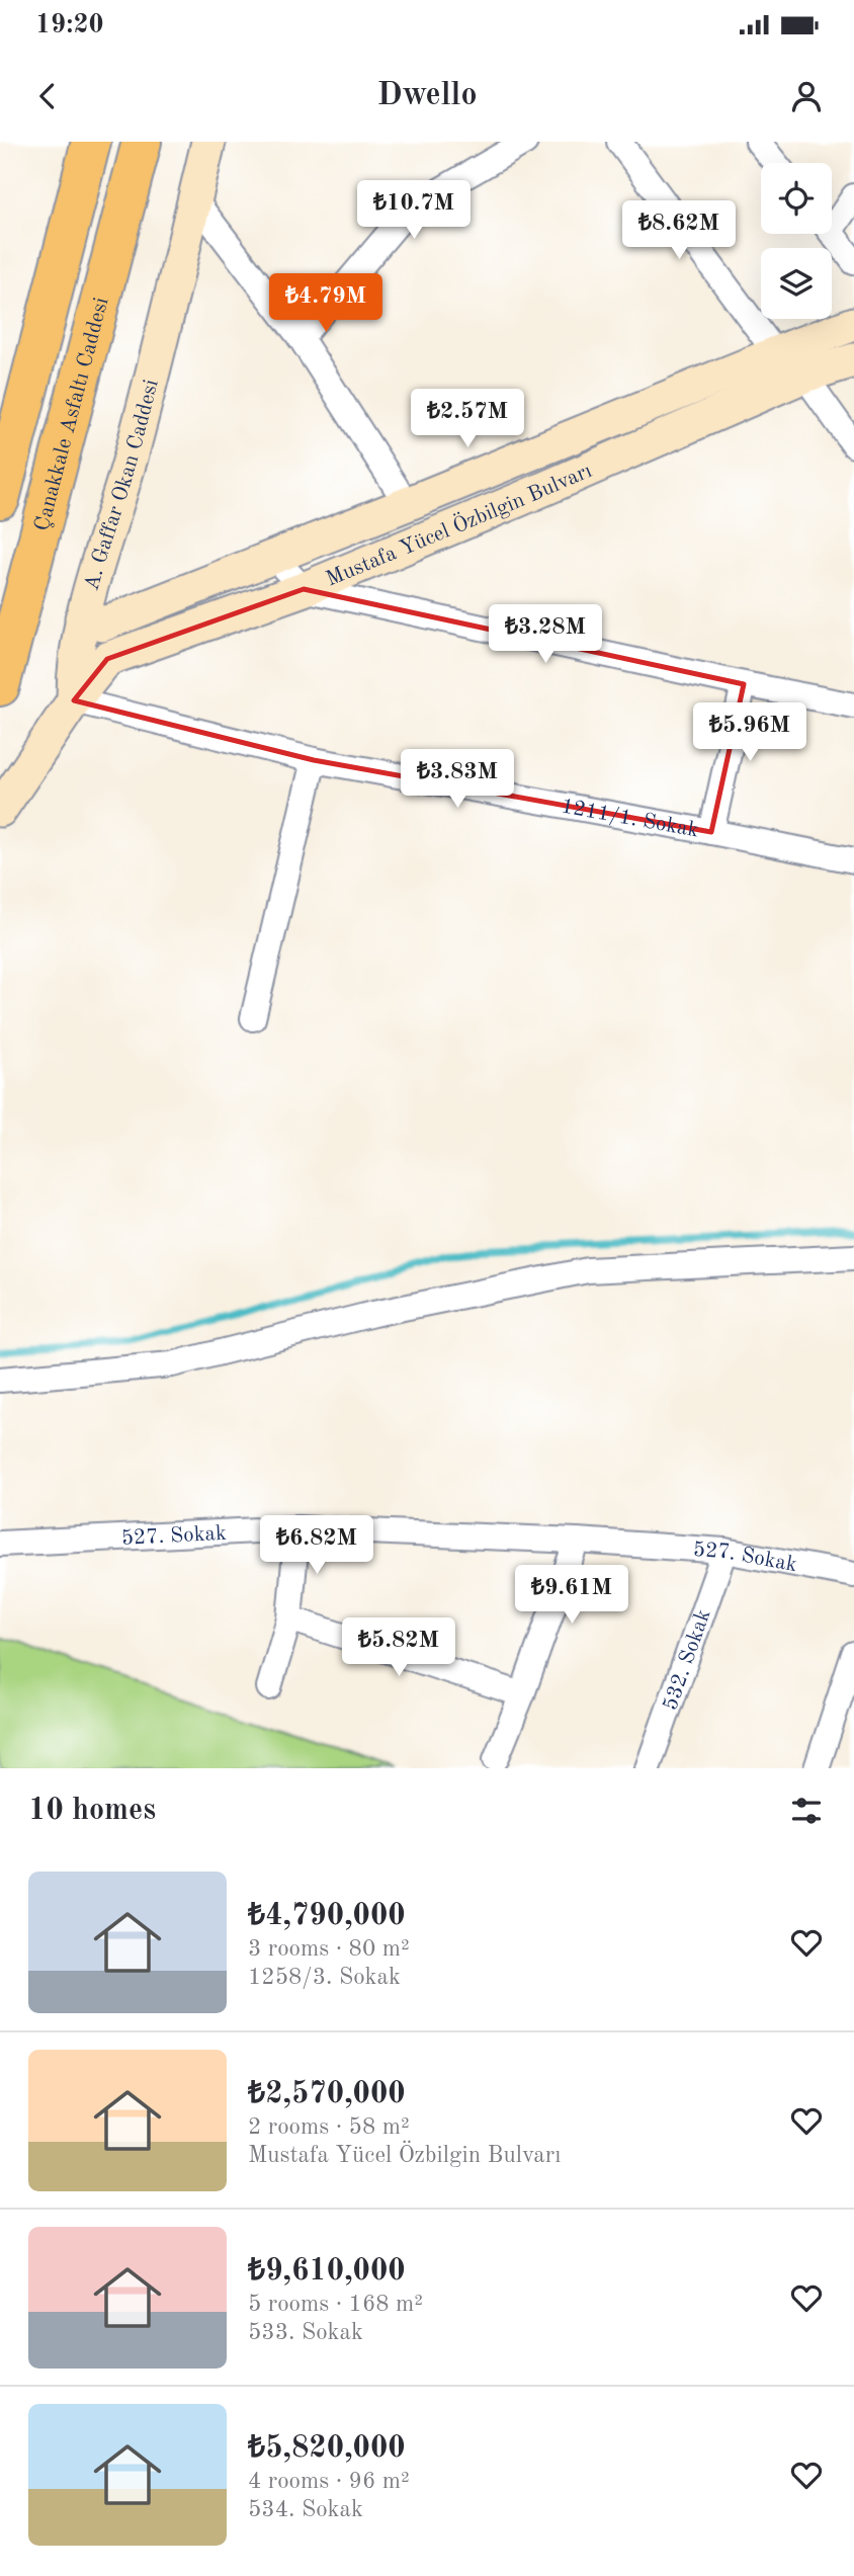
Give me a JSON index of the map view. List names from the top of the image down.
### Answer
{
  "streets": {
    "highway": ["Çanakkale Asfaltı Caddesi"],
    "street": [
      "A. Gaffar Okan Caddesi",
      "Mustafa Yücel Özbilgin Bulvarı",
      "1211/1. Sokak",
      "527. Sokak",
      "532. Sokak"
    ]
  },
  "crossings": [
    ["A. Gaffar Okan Caddesi", "Mustafa Yücel Özbilgin Bulvarı"],
    ["A. Gaffar Okan Caddesi", "1211/1. Sokak"],
    ["527. Sokak", "532. Sokak"]
  ],
  "page": {
    "status": "19:20",
    "header": "Dwello",
    "price": [
      "₺10.7M",
      "₺8.62M",
      "₺4.79M",
      "₺2.57M",
      "₺3.28M",
      "₺5.96M",
      "₺3.83M",
      "₺6.82M",
      "₺9.61M",
      "₺5.82M"
    ],
    "heading": "10 homes",
    "list": [
      {
        "name": "₺4,790,000",
        "note": "3 rooms · 80 m² · 1258/3. Sokak"
      },
      {
        "name": "₺2,570,000",
        "note": "2 rooms · 58 m² · Mustafa Yücel Özbilgin Bulvarı"
      },
      {
        "name": "₺9,610,000",
        "note": "5 rooms · 168 m² · 533. Sokak"
      },
      {
        "name": "₺5,820,000",
        "note": "4 rooms · 96 m² · 534. Sokak"
      }
    ]
  }
}
